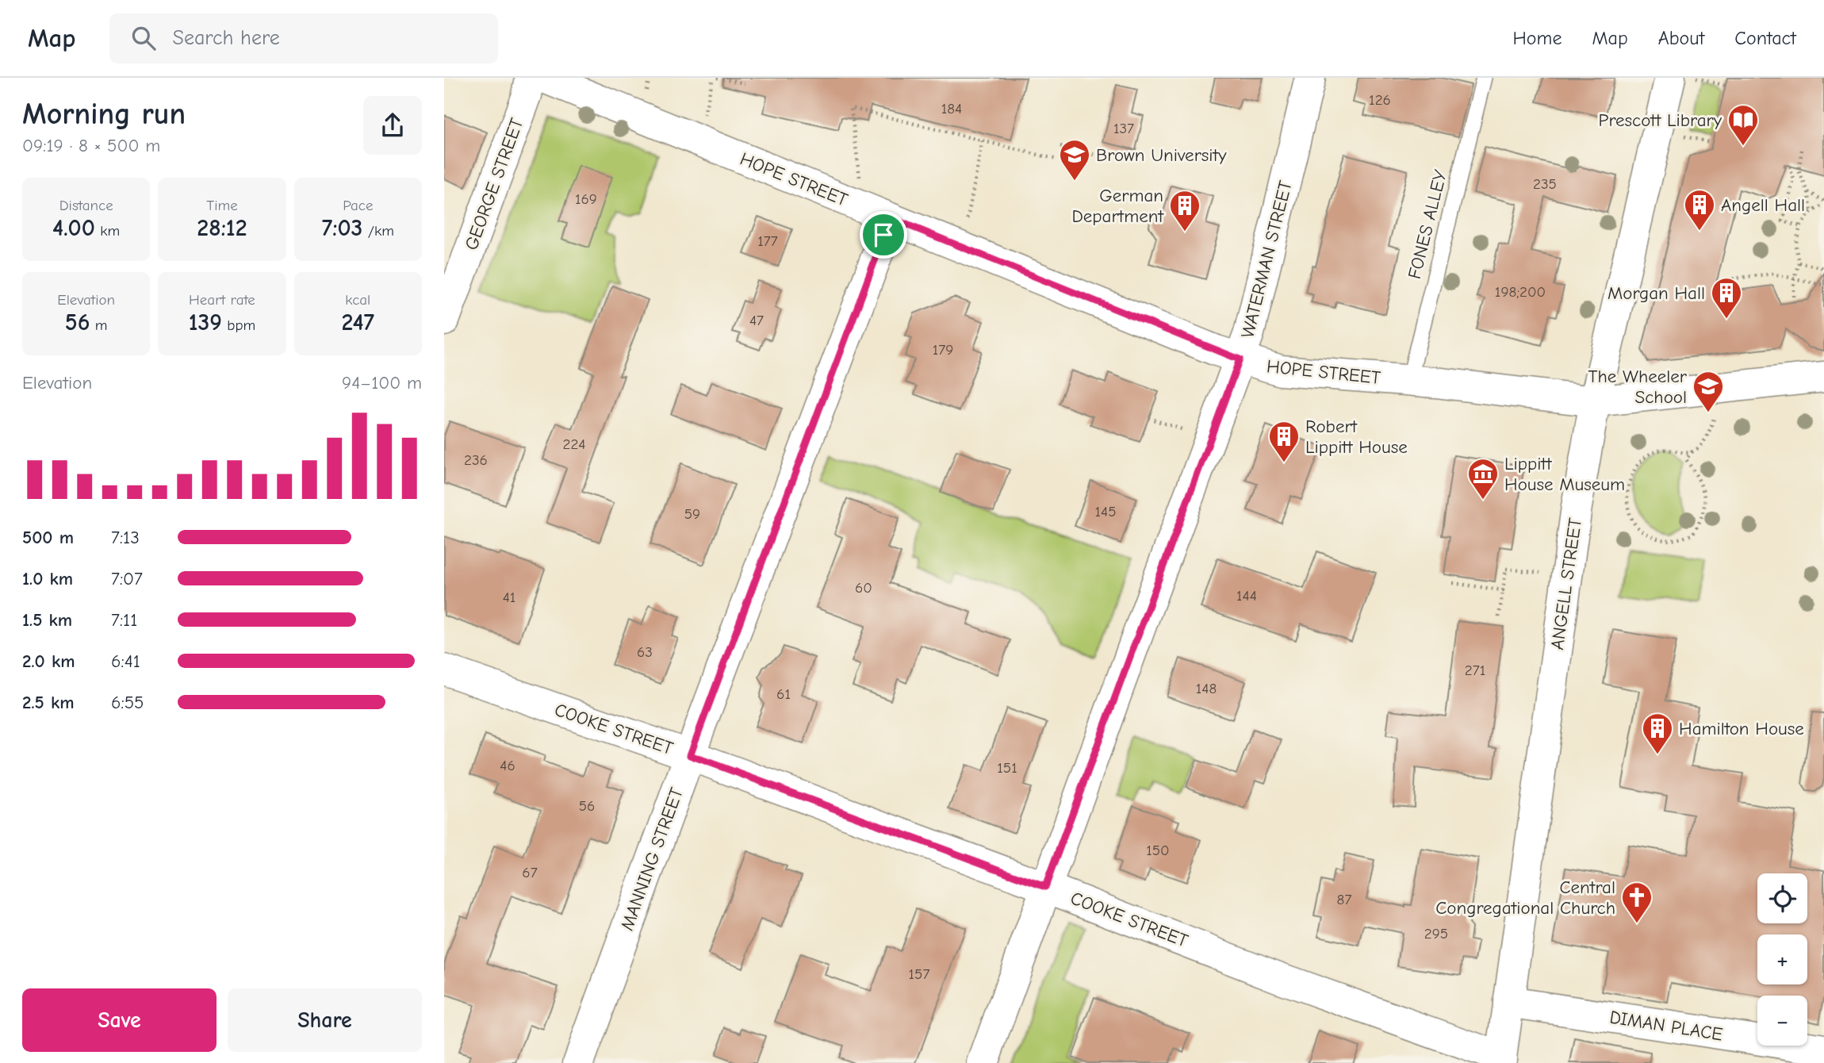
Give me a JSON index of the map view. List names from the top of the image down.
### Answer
{
  "streets": {
    "street": [
      "HOPE STREET",
      "GEORGE STREET",
      "WATERMAN STREET",
      "ANGELL STREET",
      "COOKE STREET",
      "MANNING STREET",
      "DIMAN PLACE"
    ],
    "lane": ["FONES ALLEY"]
  },
  "crossings": [
    ["HOPE STREET", "FONES ALLEY"],
    ["HOPE STREET", "WATERMAN STREET"],
    ["HOPE STREET", "ANGELL STREET"],
    ["HOPE STREET", "MANNING STREET"],
    ["WATERMAN STREET", "COOKE STREET"],
    ["ANGELL STREET", "COOKE STREET"],
    ["ANGELL STREET", "DIMAN PLACE"],
    ["COOKE STREET", "MANNING STREET"]
  ],
  "places": {
    "library": ["Prescott Library"],
    "school or university": ["Brown University", "The Wheeler School"],
    "building": [
      "Angell Hall",
      "German Department",
      "Morgan Hall",
      "Robert Lippitt House",
      "Hamilton House"
    ],
    "museum": ["Lippitt House Museum"],
    "church": ["Central Congregational Church"]
  },
  "house_numbers": [
    "126",
    "184",
    "137",
    "235",
    "169",
    "177",
    "198;200",
    "47",
    "179",
    "224",
    "236",
    "145",
    "59",
    "60",
    "144",
    "41",
    "63",
    "271",
    "148",
    "61",
    "46",
    "151",
    "56",
    "150",
    "67",
    "87",
    "295",
    "157"
  ],
  "page": {
    "header": "Map",
    "search": "Search here",
    "nav": [
      "Home",
      "Map",
      "About",
      "Contact"
    ],
    "heading": ["Morning run", "09:19 · 8 × 500 m"],
    "stats": [
      ["Distance", "4.00 km"],
      ["Time", "28:12"],
      ["Pace", "7:03 /km"],
      ["Elevation", "56 m"],
      ["Heart rate", "139 bpm"],
      ["kcal", "247"]
    ],
    "chart": ["Elevation", "94–100 m"],
    "list": [
      {
        "name": "500 m",
        "note": "7:13"
      },
      {
        "name": "1.0 km",
        "note": "7:07"
      },
      {
        "name": "1.5 km",
        "note": "7:11"
      },
      {
        "name": "2.0 km",
        "note": "6:41"
      },
      {
        "name": "2.5 km",
        "note": "6:55"
      }
    ],
    "map_buttons": ["+", "−"],
    "buttons": ["Save", "Share"]
  }
}
